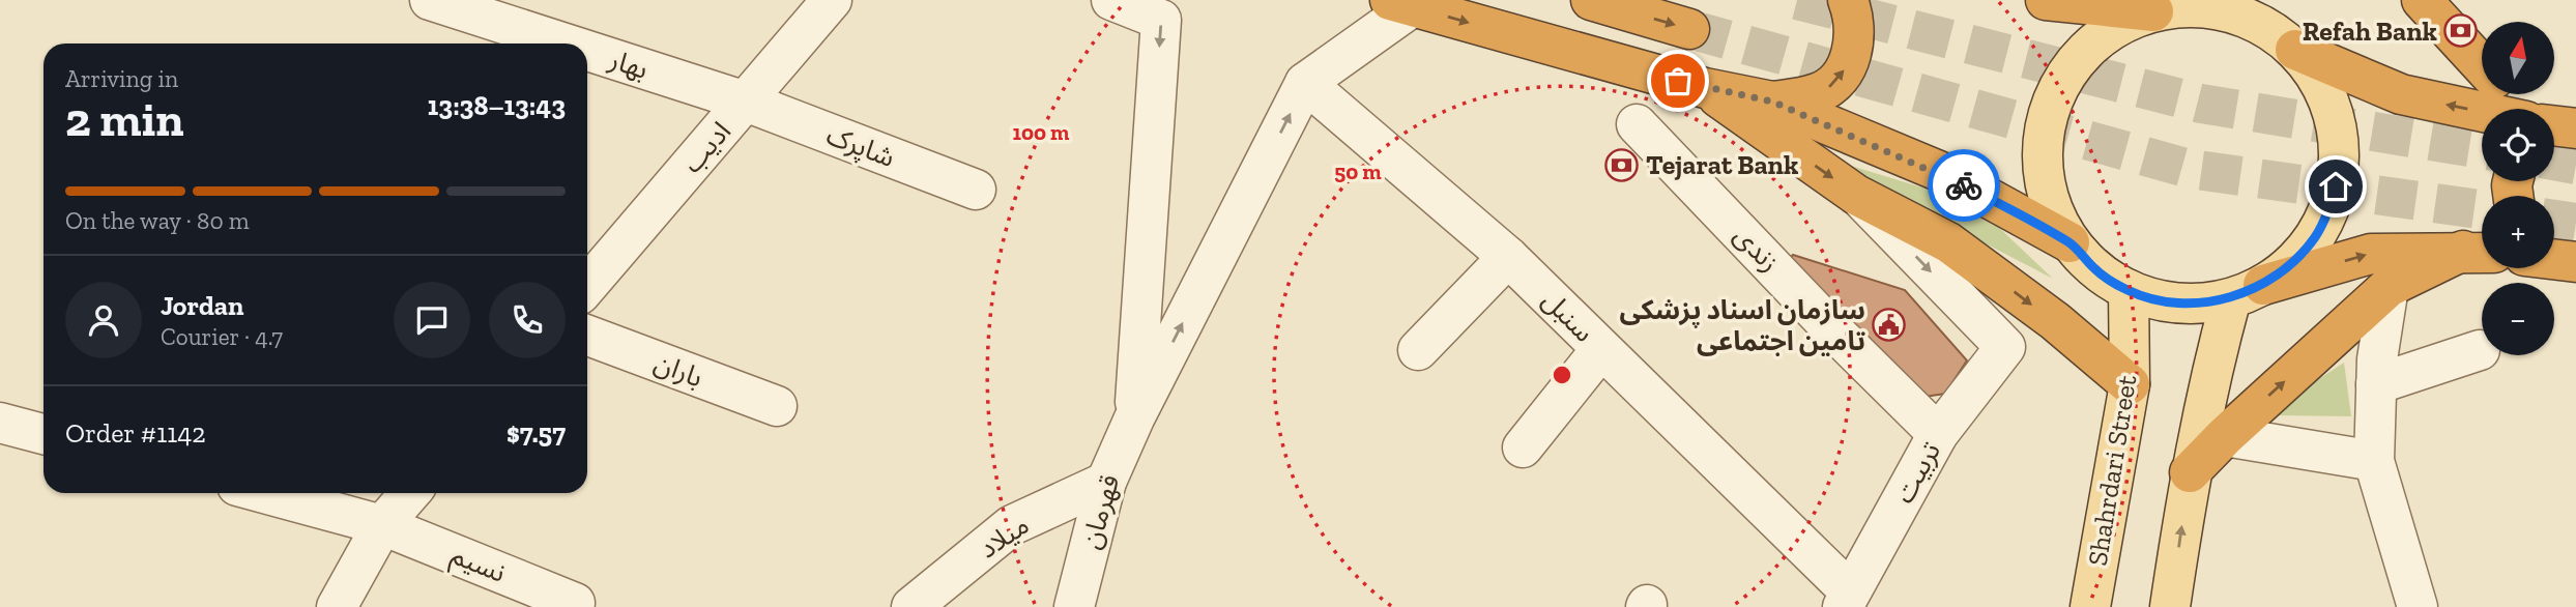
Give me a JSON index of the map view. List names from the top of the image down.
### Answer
{
  "streets": {
    "main road": ["Shahrdari Street"],
    "street": [
      "بهار",
      "شاپرک",
      "ادیب",
      "زندی",
      "سنبل",
      "باران",
      "تربیت",
      "قهرمان",
      "میلاد",
      "نسیم"
    ]
  },
  "crossings": [
    ["بهار", "شاپرک"],
    ["بهار", "ادیب"],
    ["شاپرک", "ادیب"],
    ["زندی", "تربیت"],
    ["سنبل", "تربیت"],
    ["سنبل", "قهرمان"],
    ["قهرمان", "میلاد"]
  ],
  "places": {
    "bank": ["Refah Bank", "Tejarat Bank"],
    "public building": ["سازمان اسناد پزشکی تامین اجتماعی"]
  },
  "north": "top",
  "page": {
    "map_buttons": ["+", "−"],
    "heading": ["2 min", "Arriving in", "13:38–13:43"],
    "panel": [
      "Jordan",
      "Courier · 4.7",
      "Order #1142",
      "$7.57"
    ],
    "bar": "On the way · 80 m"
  },
  "rings": ["100 m", "50 m"]
}
